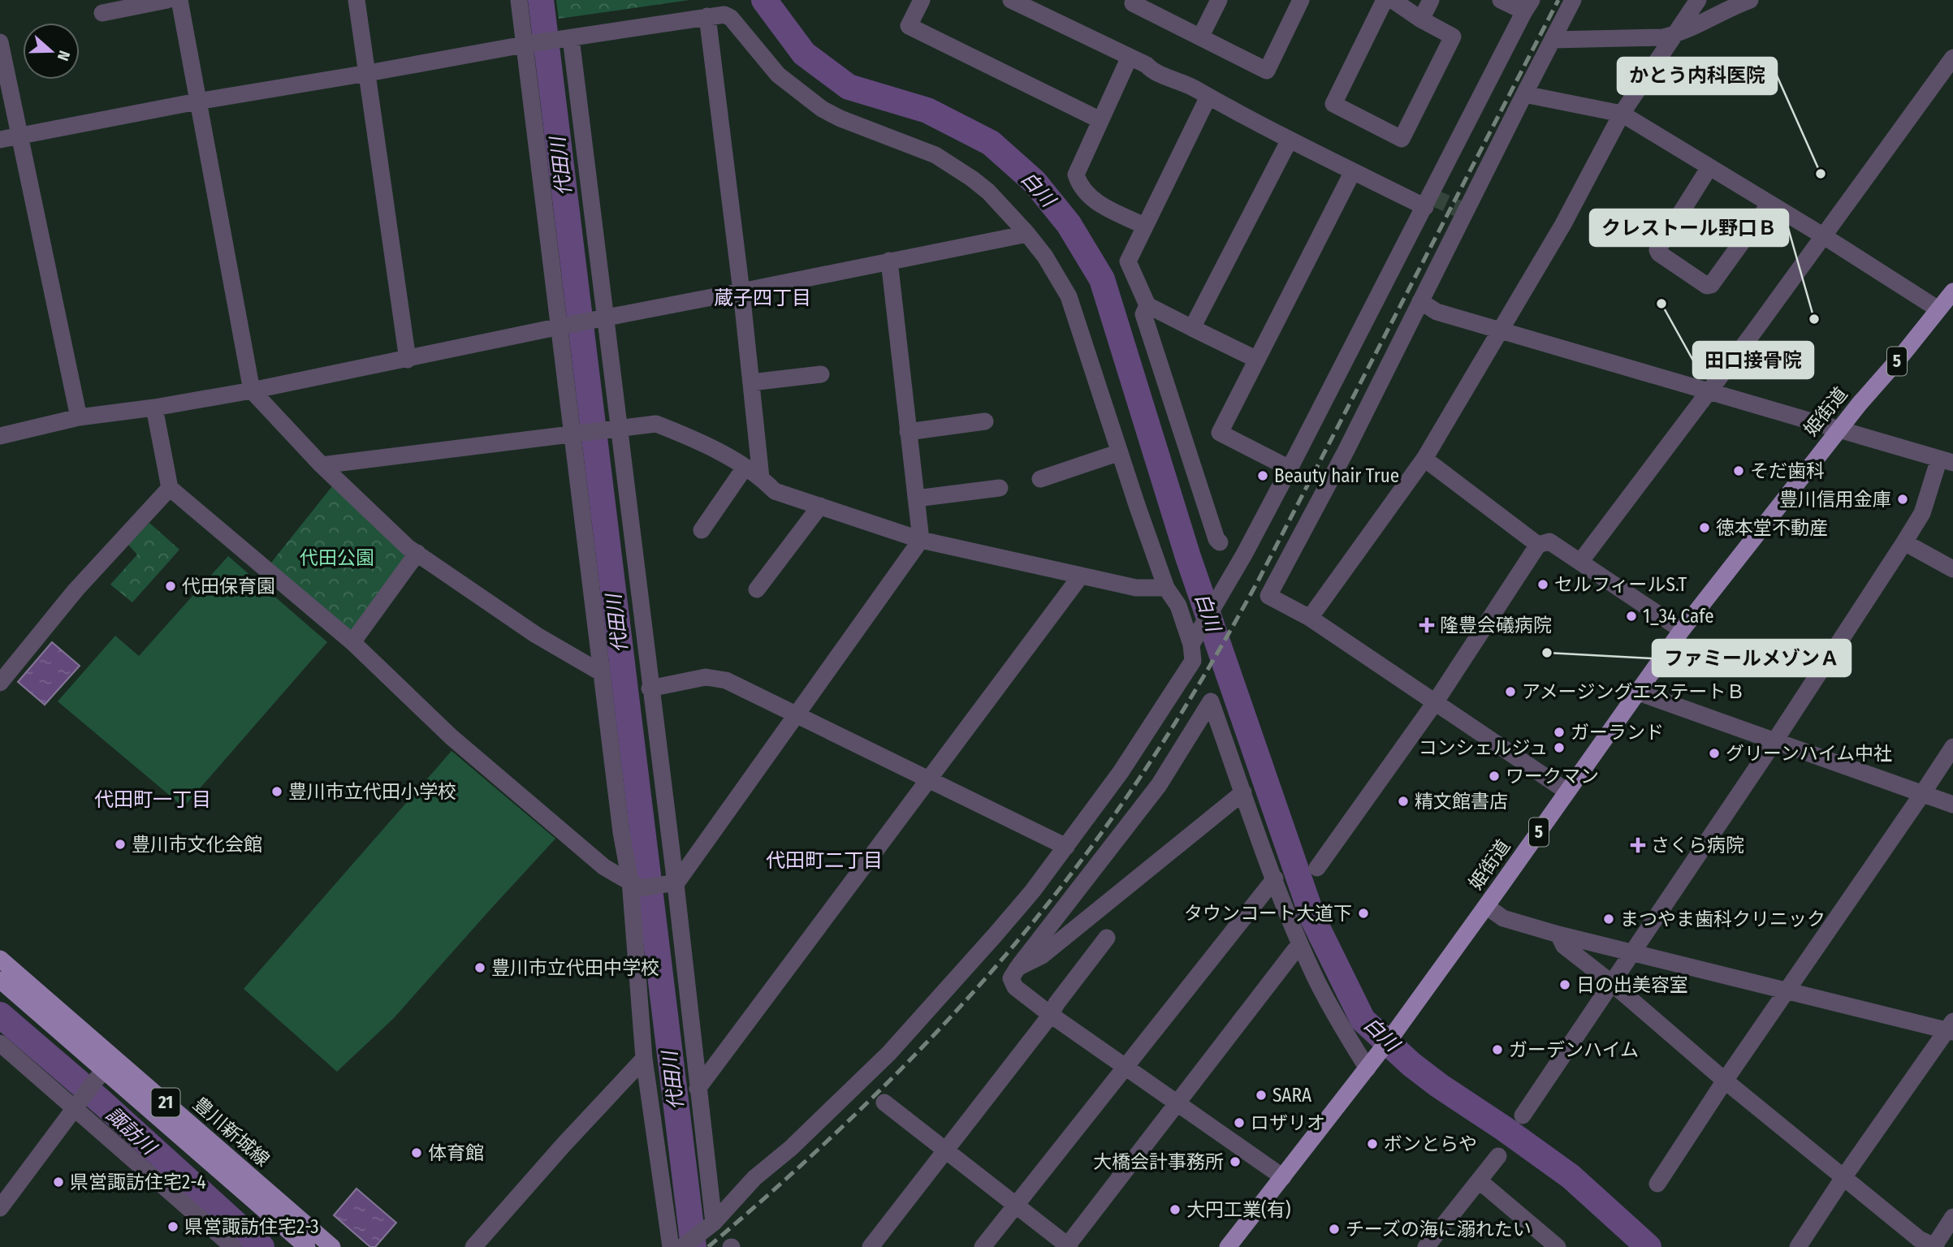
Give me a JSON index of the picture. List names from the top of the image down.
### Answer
{
  "streets": {
    "main road": [
      "5",
      "姫街道",
      "21",
      "豊川新城線"
    ]
  },
  "districts": ["蔵子四丁目", "代田町一丁目", "代田町二丁目"],
  "water": ["代田川", "白川", "諏訪川"],
  "parks": ["代田公園"],
  "places": {
    "other": [
      "かとう内科医院",
      "田口接骨院",
      "クレストール野口Ｂ",
      "そだ歯科",
      "Beauty hair True",
      "豊川信用金庫",
      "徳本堂不動産",
      "セルフィールS.T",
      "代田保育園",
      "1_34 Cafe",
      "ファミールメゾンＡ",
      "アメージングエステートＢ",
      "ガーランド",
      "コンシェルジュ",
      "グリーンハイム中社",
      "ワークマン",
      "豊川市立代田小学校",
      "精文館書店",
      "豊川市文化会館",
      "タウンコート大道下",
      "まつやま歯科クリニック",
      "豊川市立代田中学校",
      "日の出美容室",
      "ガーデンハイム",
      "SARA",
      "ロザリオ",
      "ボンとらや",
      "体育館",
      "大橋会計事務所",
      "県営諏訪住宅2-4",
      "大円工業(有)",
      "県営諏訪住宅2-3",
      "チーズの海に溺れたい"
    ],
    "health": ["隆豊会礒病院", "さくら病院"]
  },
  "north": "right"
}
